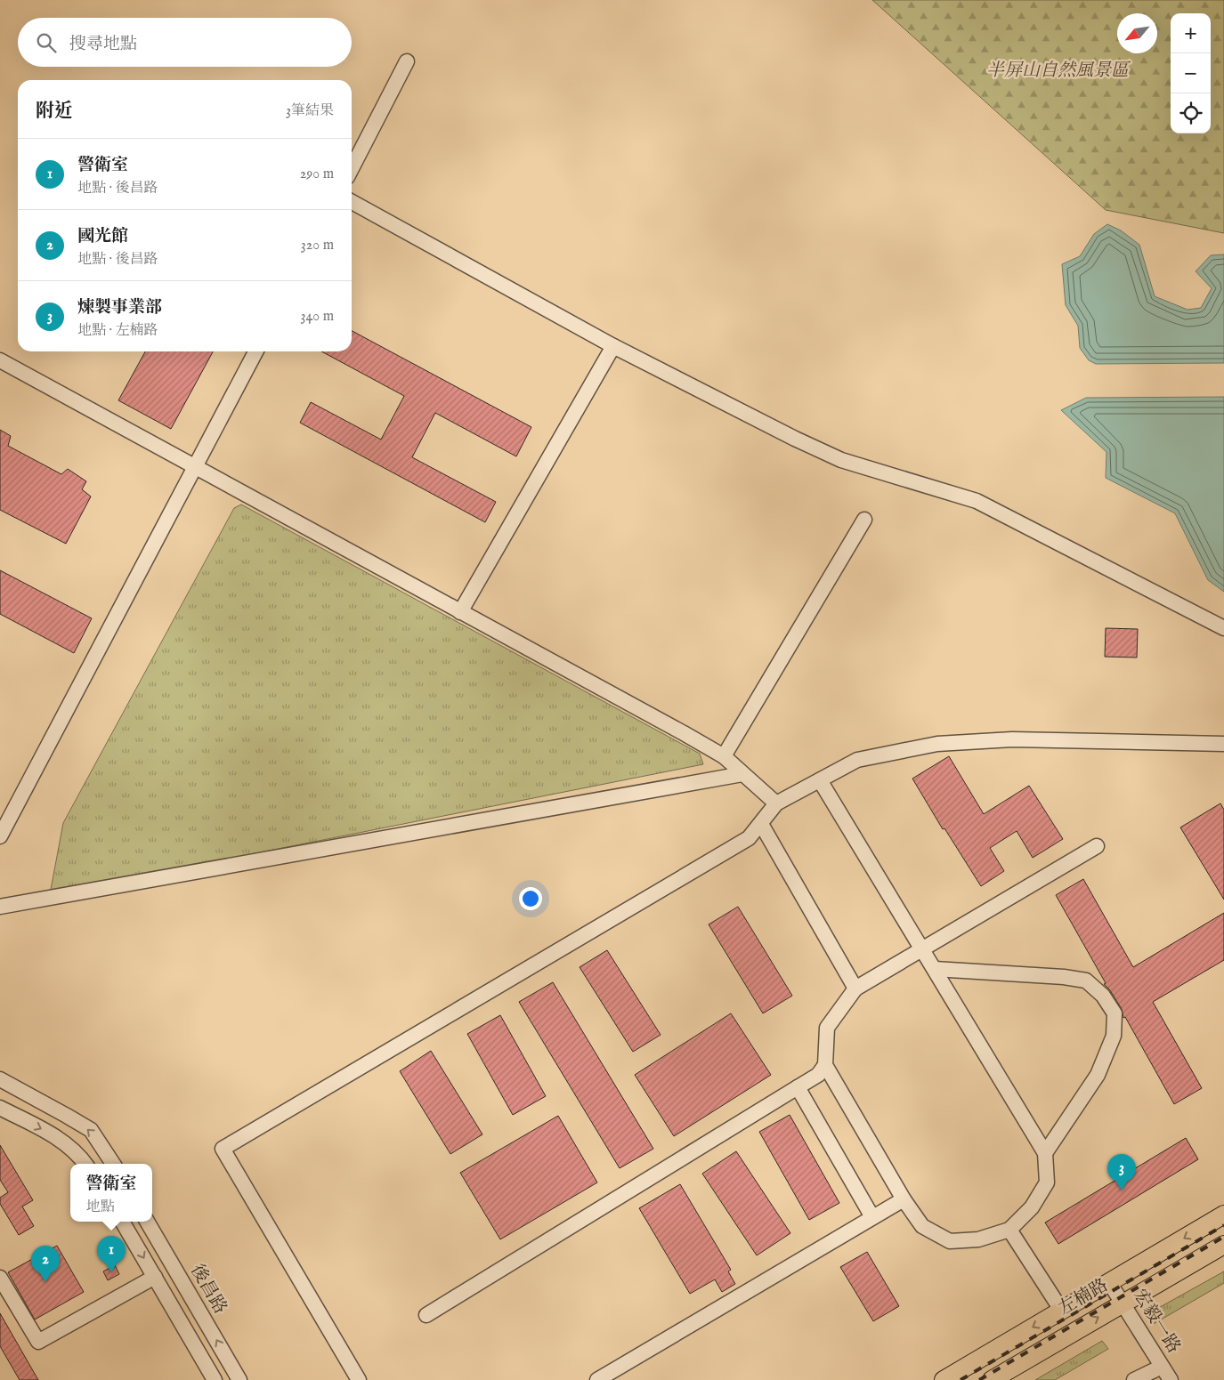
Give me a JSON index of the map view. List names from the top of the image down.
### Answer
{
  "streets": {
    "main road": ["左楠路"],
    "street": ["後昌路", "宏毅一路"]
  },
  "crossings": [
    ["左楠路", "宏毅一路"]
  ],
  "parks": ["半屏山自然風景區"],
  "north": "bottom left",
  "page": {
    "map_buttons": ["+", "−"],
    "search": "搜尋地點",
    "heading": ["附近", "3筆結果"],
    "list": [
      {
        "mark": "1",
        "name": "警衛室",
        "note": "地點 · 後昌路",
        "value": "290 m"
      },
      {
        "mark": "2",
        "name": "國光館",
        "note": "地點 · 後昌路",
        "value": "320 m"
      },
      {
        "mark": "3",
        "name": "煉製事業部",
        "note": "地點 · 左楠路",
        "value": "340 m"
      }
    ],
    "pins": ["3", "1", "2"],
    "popup": ["警衛室", "地點"]
  }
}
